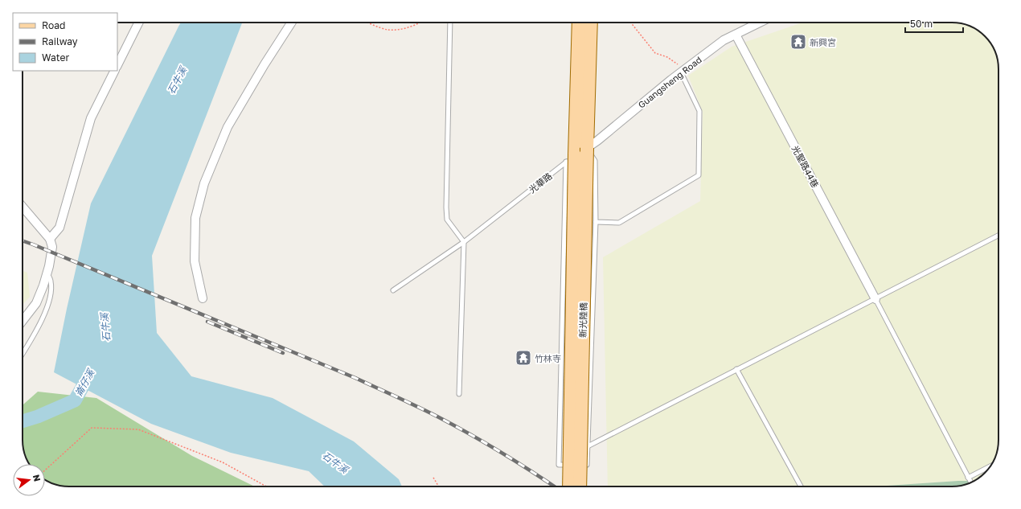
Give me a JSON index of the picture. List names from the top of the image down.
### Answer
{
  "streets": {
    "main road": ["新光陸橋"],
    "street": ["Guangsheng Road", "光聖路44巷"],
    "lane": ["光華路"]
  },
  "crossings": [
    ["Guangsheng Road", "光聖路44巷"],
    ["Guangsheng Road", "光華路"],
    ["Guangsheng Road", "新光陸橋"],
    ["光華路", "新光陸橋"]
  ],
  "water": ["石牛溪", "崙仔溪"],
  "places": {
    "temple": ["新興宮", "竹林寺"]
  },
  "legend": ["Road", "Railway", "Water"],
  "scale_bar": "50 m",
  "north": "right"
}
